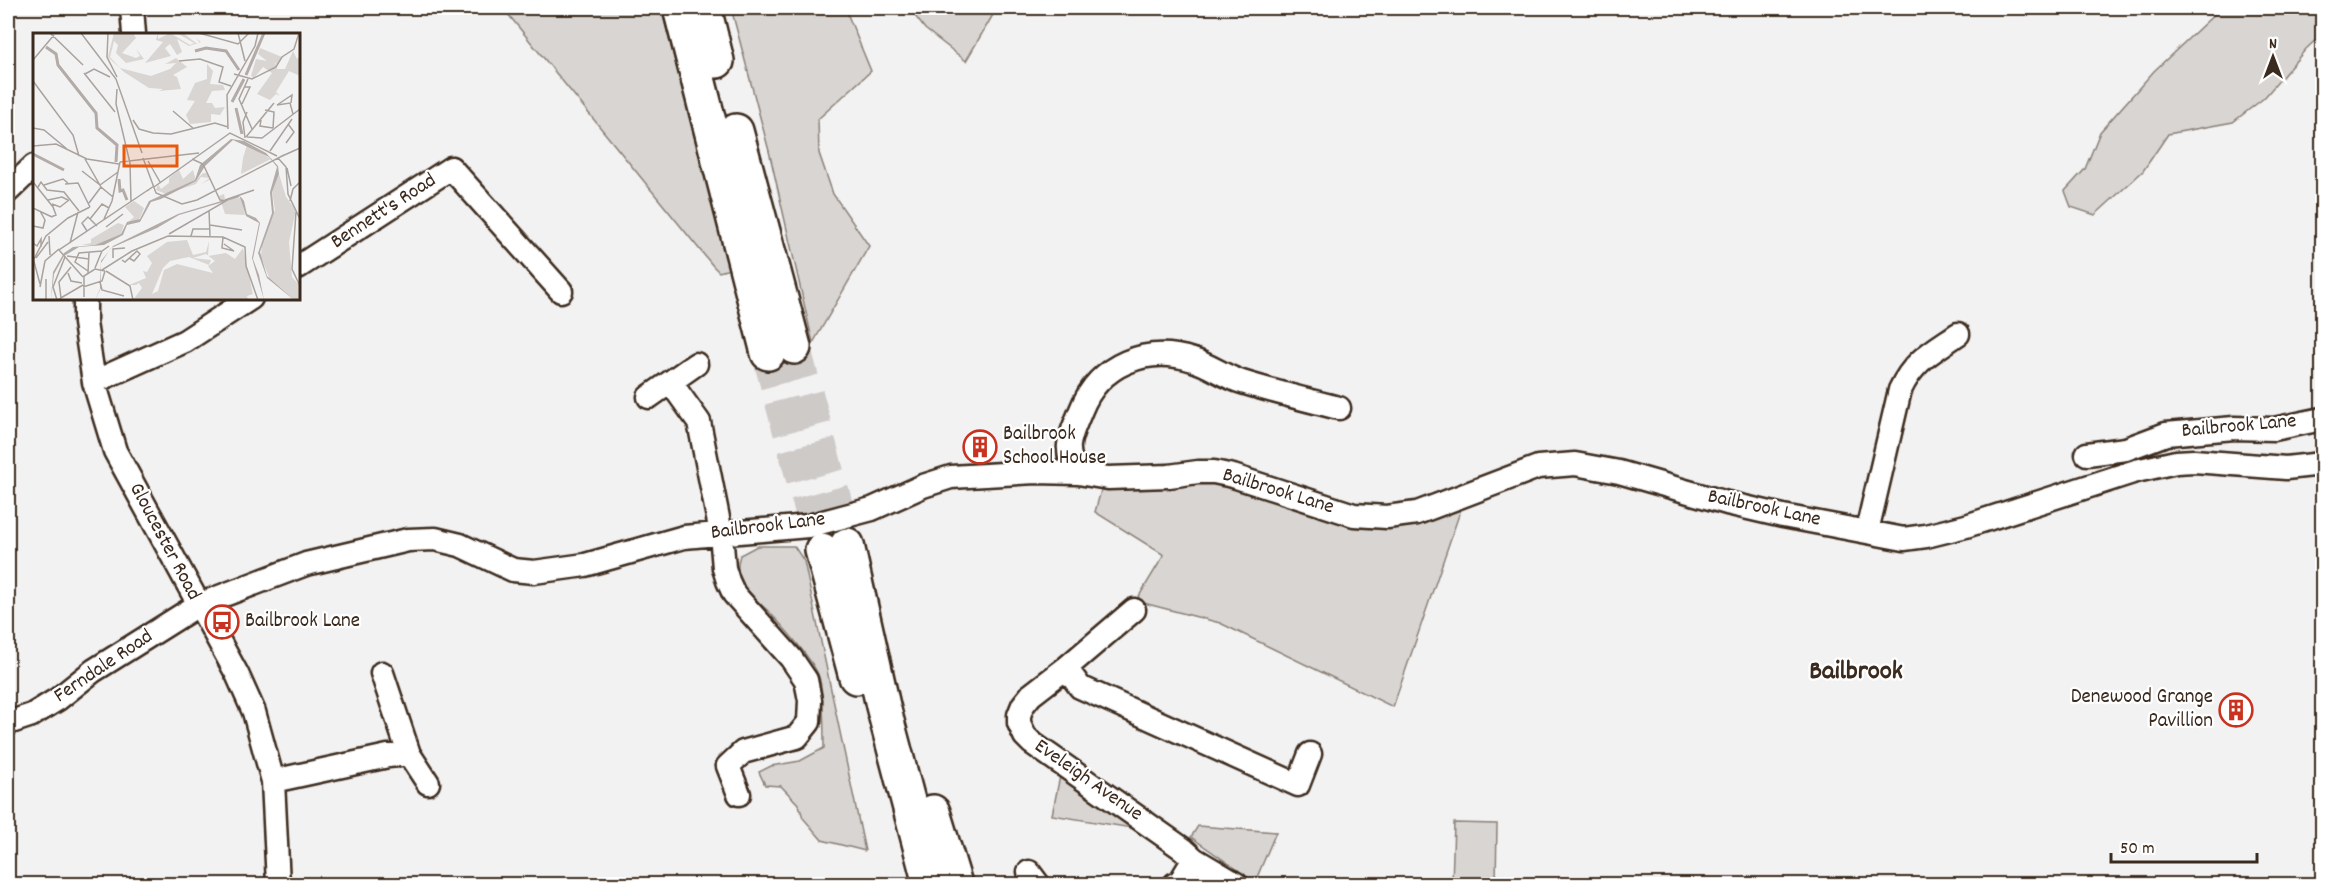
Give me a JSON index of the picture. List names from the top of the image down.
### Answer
{
  "streets": {
    "street": [
      "Bennett's Road",
      "Bailbrook Lane",
      "Gloucester Road",
      "Ferndale Road",
      "Eveleigh Avenue"
    ]
  },
  "crossings": [
    ["Bailbrook Lane", "Gloucester Road"],
    ["Bailbrook Lane", "Ferndale Road"],
    ["Gloucester Road", "Ferndale Road"]
  ],
  "districts": ["Bailbrook"],
  "places": {
    "building": ["Bailbrook School House", "Denewood Grange Pavillion"],
    "bus stop": ["Bailbrook Lane"]
  },
  "scale_bar": "50 m",
  "north": "top"
}
